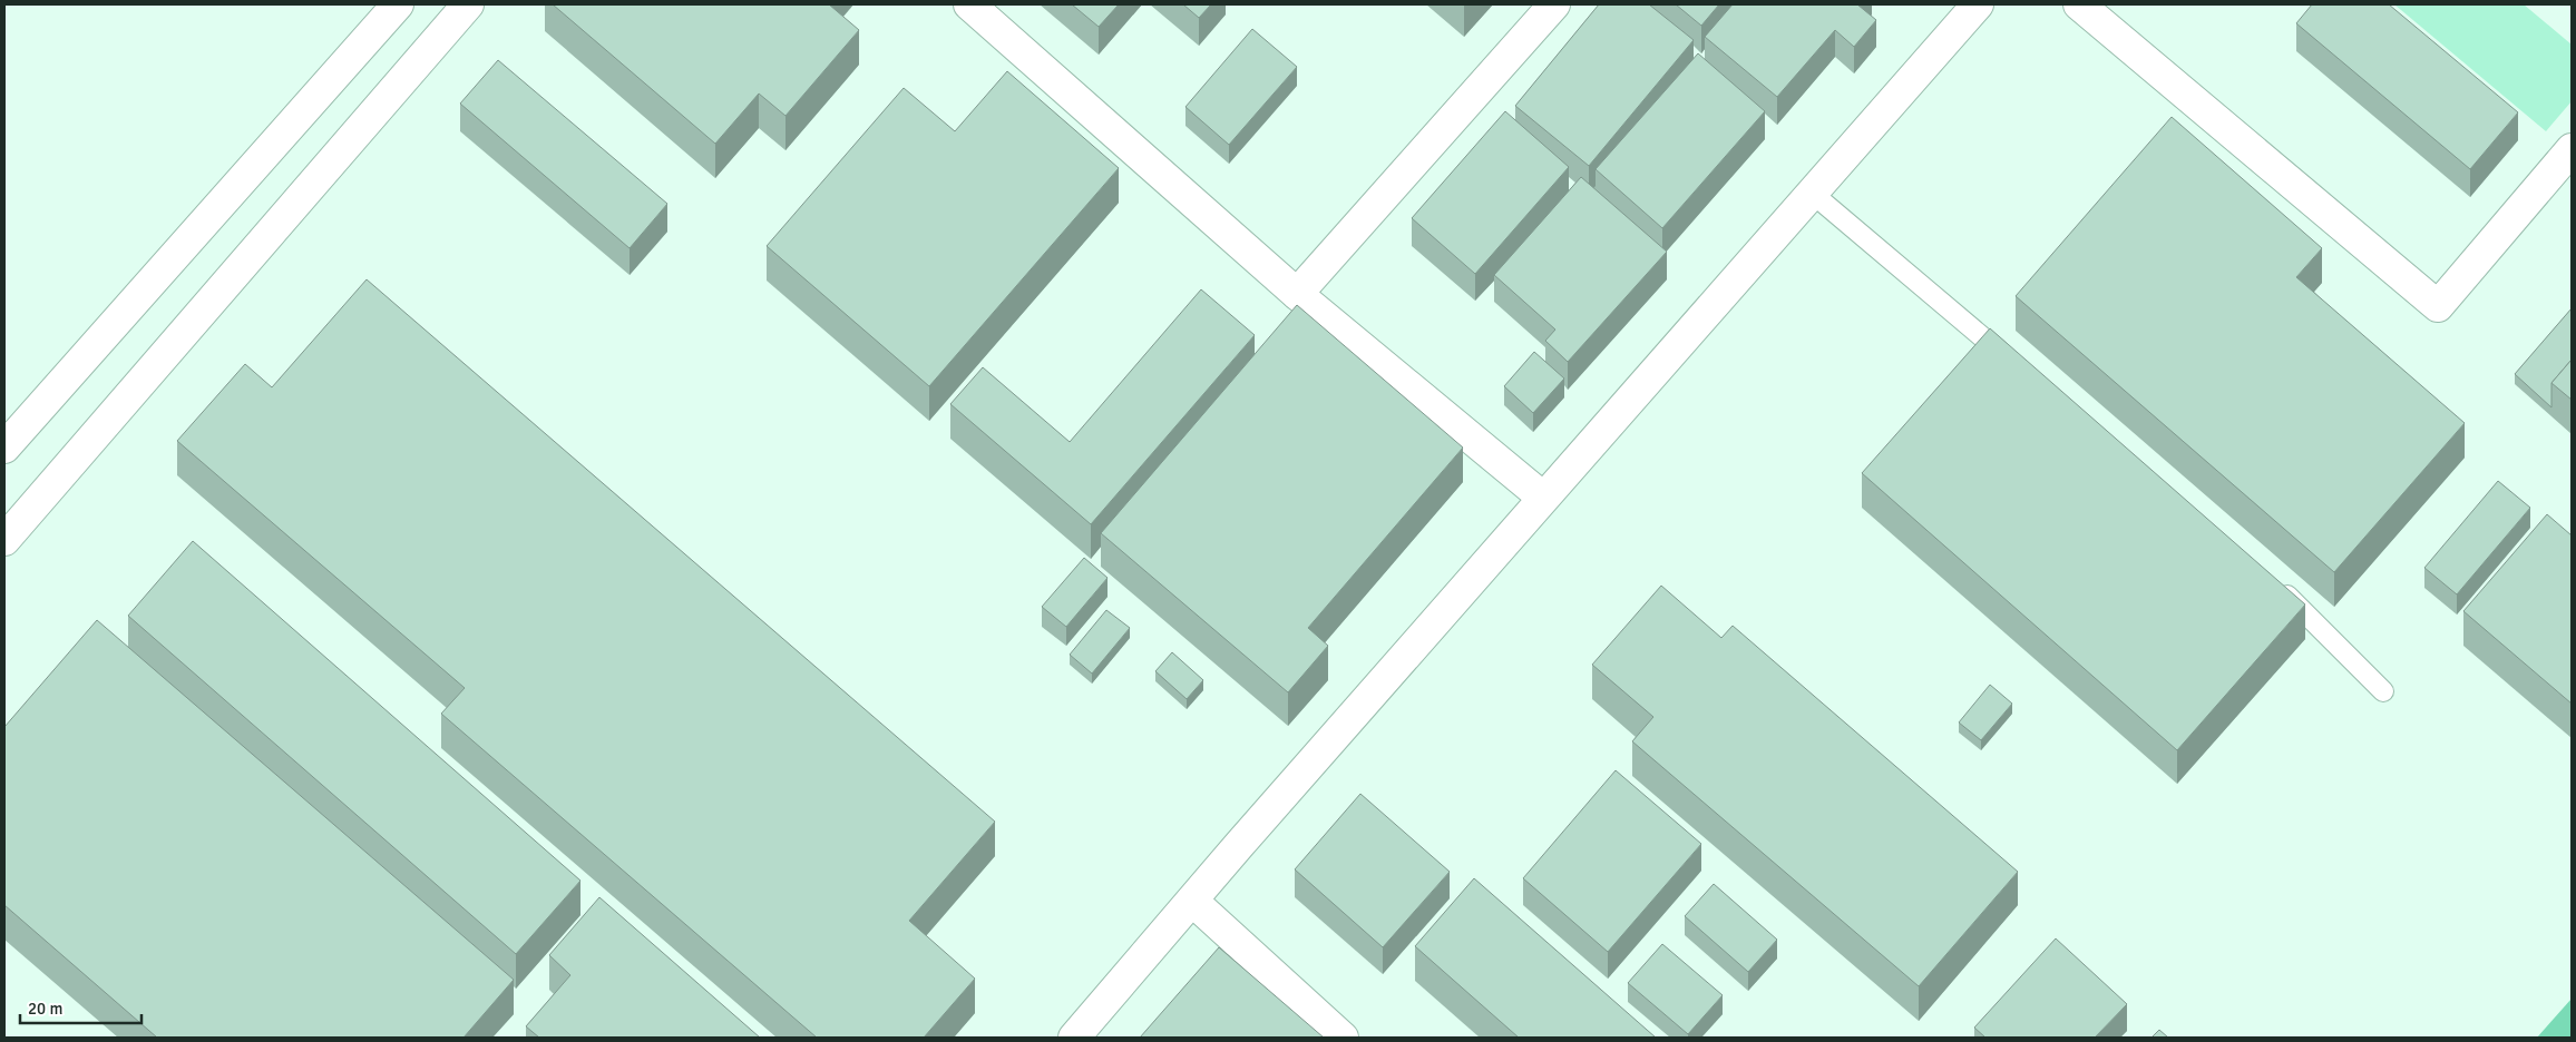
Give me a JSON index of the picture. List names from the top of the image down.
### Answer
{
  "scale_bar": "20 m"
}
